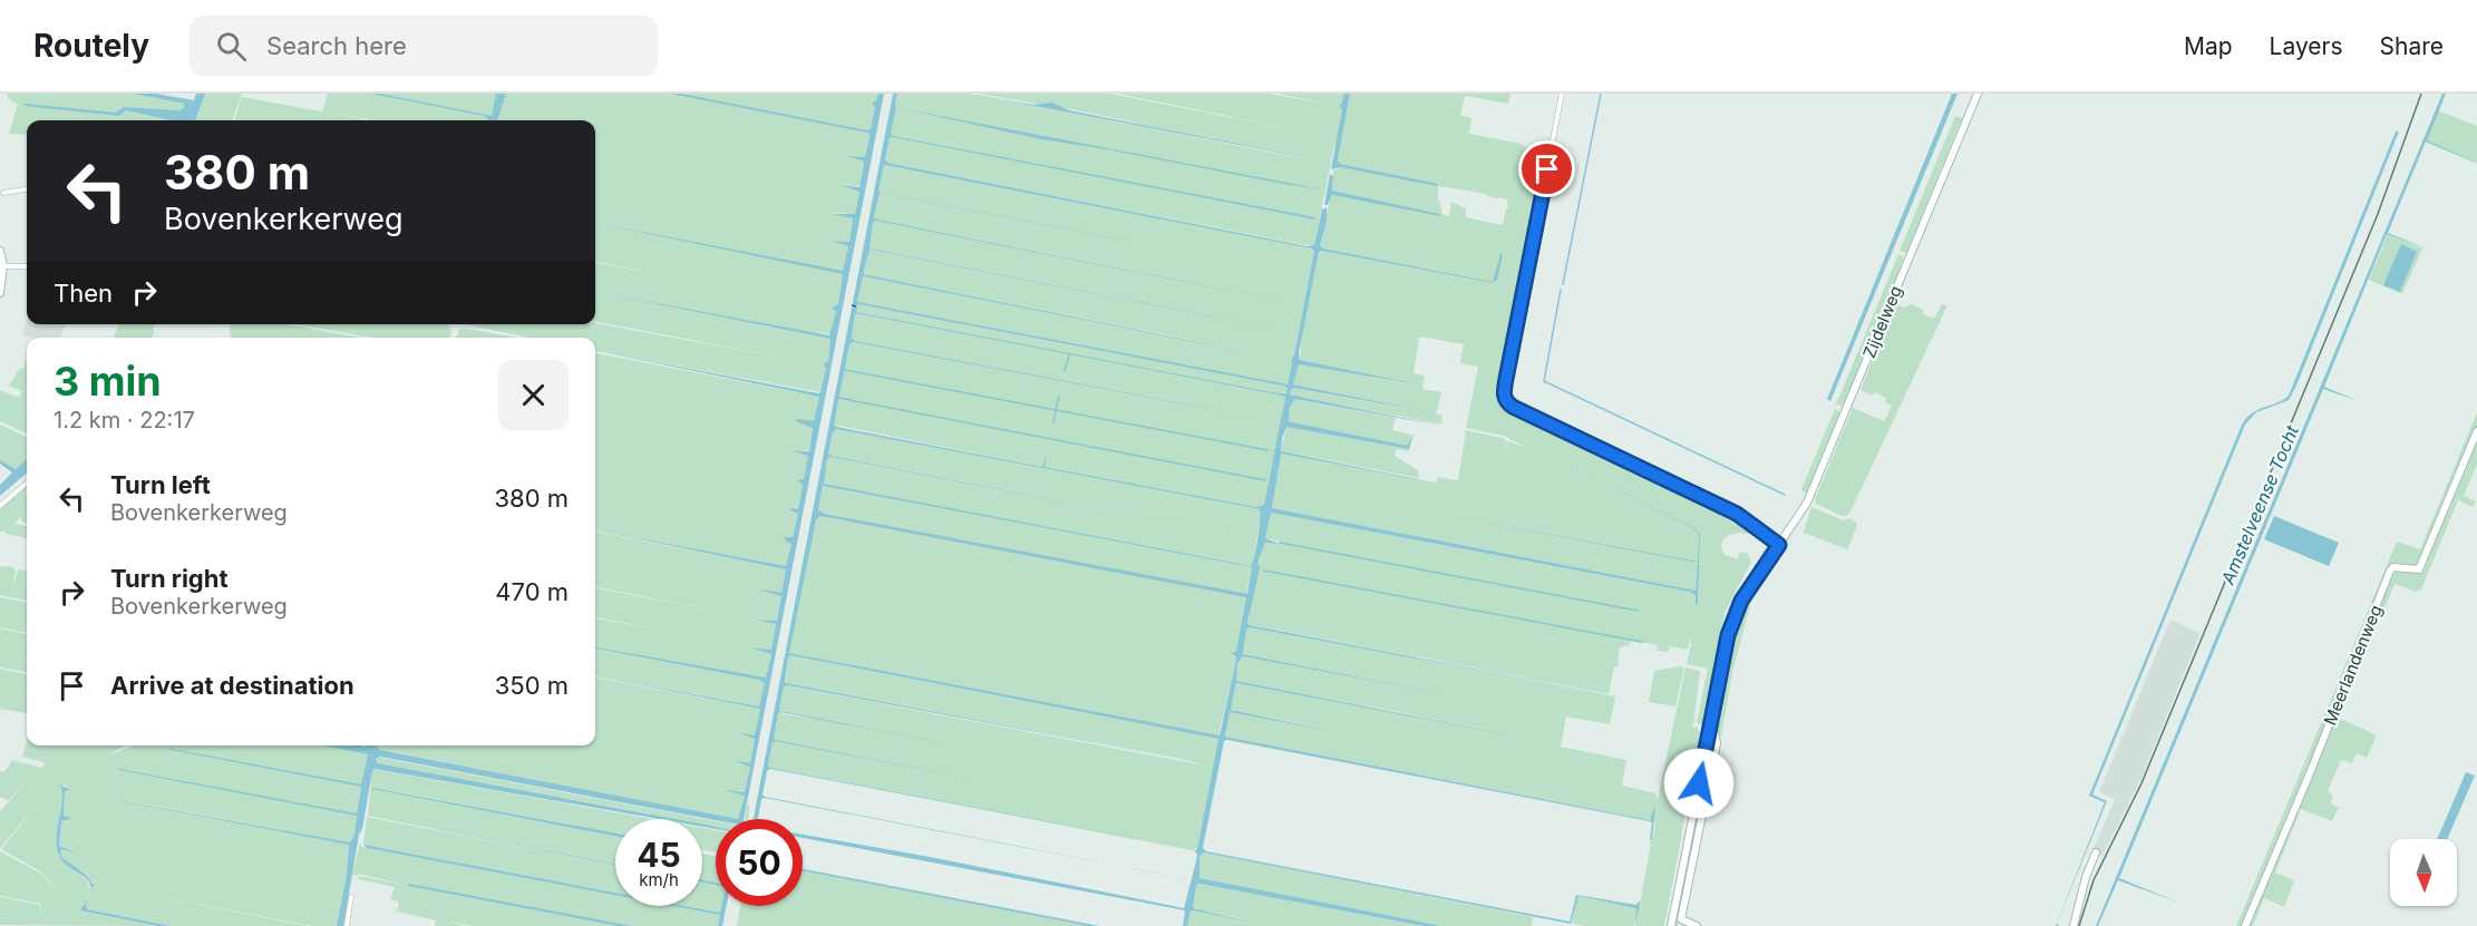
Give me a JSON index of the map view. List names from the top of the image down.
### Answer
{
  "streets": {
    "street": ["Zijdelweg", "Meerlandenweg"]
  },
  "water": ["Amstelveense Tocht"],
  "north": "bottom",
  "page": {
    "header": "Routely",
    "search": "Search here",
    "nav": ["Map", "Layers", "Share"],
    "turn": ["380 m", "Bovenkerkerweg"],
    "then": "Then",
    "heading": ["3 min", "1.2 km · 22:17"],
    "list": [
      {
        "name": "Turn left",
        "note": "Bovenkerkerweg",
        "value": "380 m"
      },
      {
        "name": "Turn right",
        "note": "Bovenkerkerweg",
        "value": "470 m"
      },
      {
        "name": "Arrive at destination",
        "value": "350 m"
      }
    ],
    "speed": "45 km/h",
    "limit": "50"
  }
}
